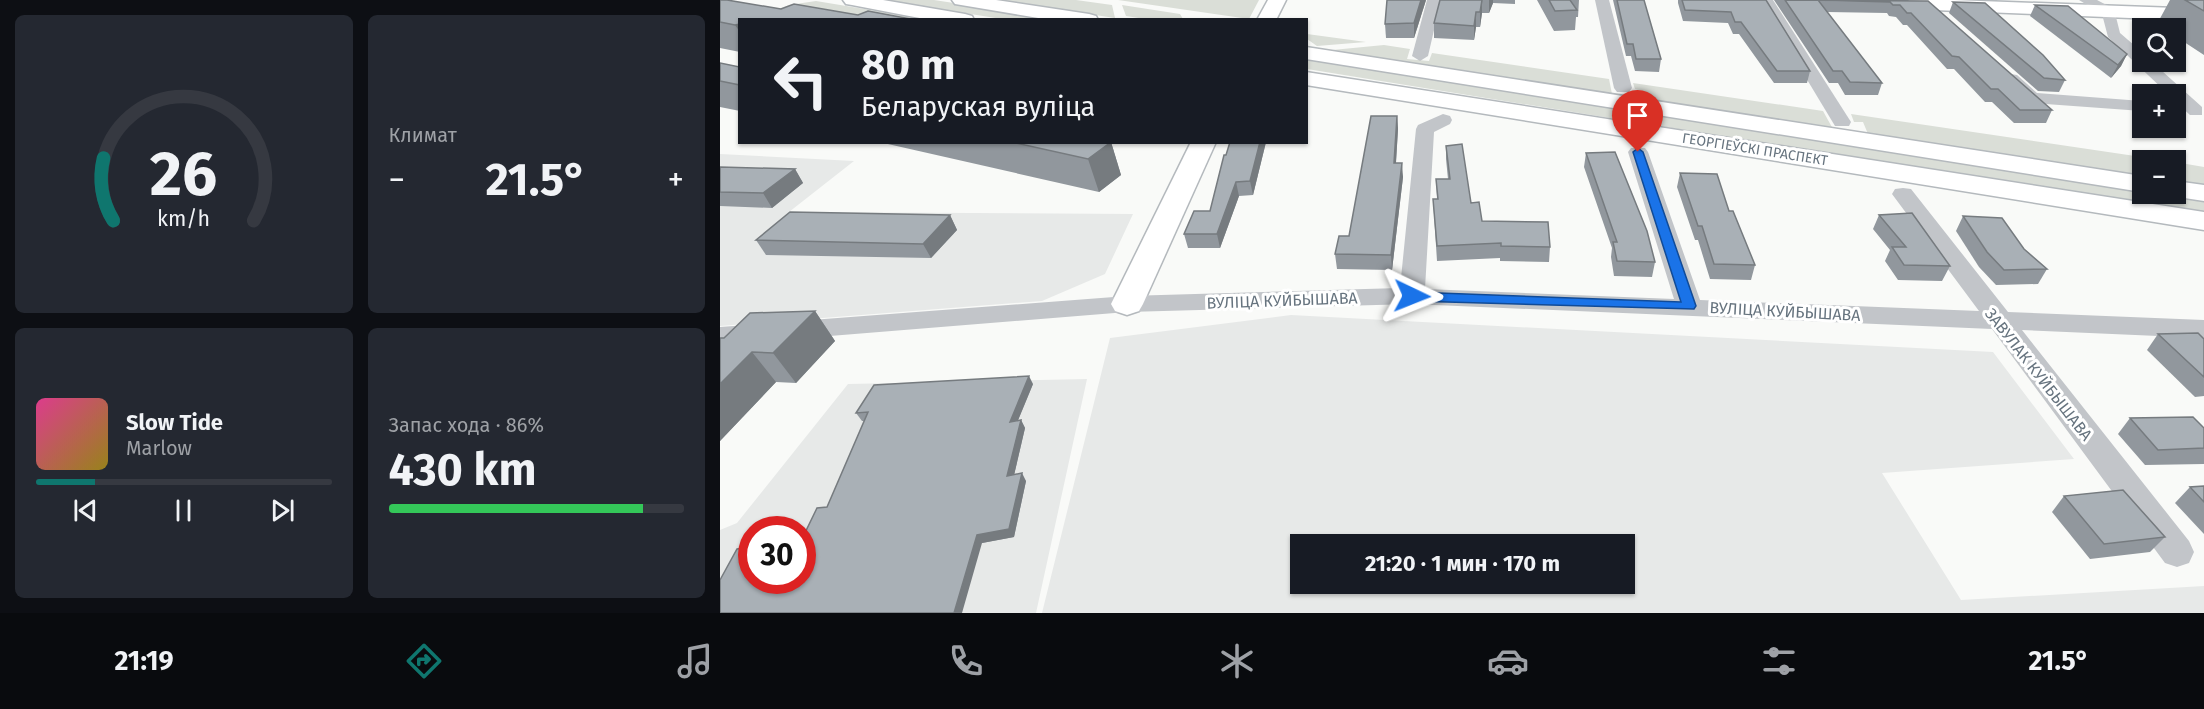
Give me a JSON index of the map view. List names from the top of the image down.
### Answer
{
  "streets": {
    "main road": ["ГЕОРГІЕЎСКІ ПРАСПЕКТ"],
    "street": ["ВУЛІЦА КУЙБЫШАВА", "ЗАВУЛАК КУЙБЫШАВА"]
  },
  "crossings": [
    ["ВУЛІЦА КУЙБЫШАВА", "ЗАВУЛАК КУЙБЫШАВА"]
  ],
  "page": {
    "tile": [
      "Климат",
      ["Запас хода · 86%", "430 km"]
    ],
    "map_buttons": ["+", "−"],
    "turn": ["80 m", "Беларуская вуліца"],
    "heat": ["−", "21.5°", "+"],
    "song": ["Slow Tide", "Marlow"],
    "limit": "30",
    "trip": "21:20 · 1 мин · 170 m",
    "tabs": ["21:19", "21.5°"],
    "gauge": ["26", "km/h"]
  }
}
